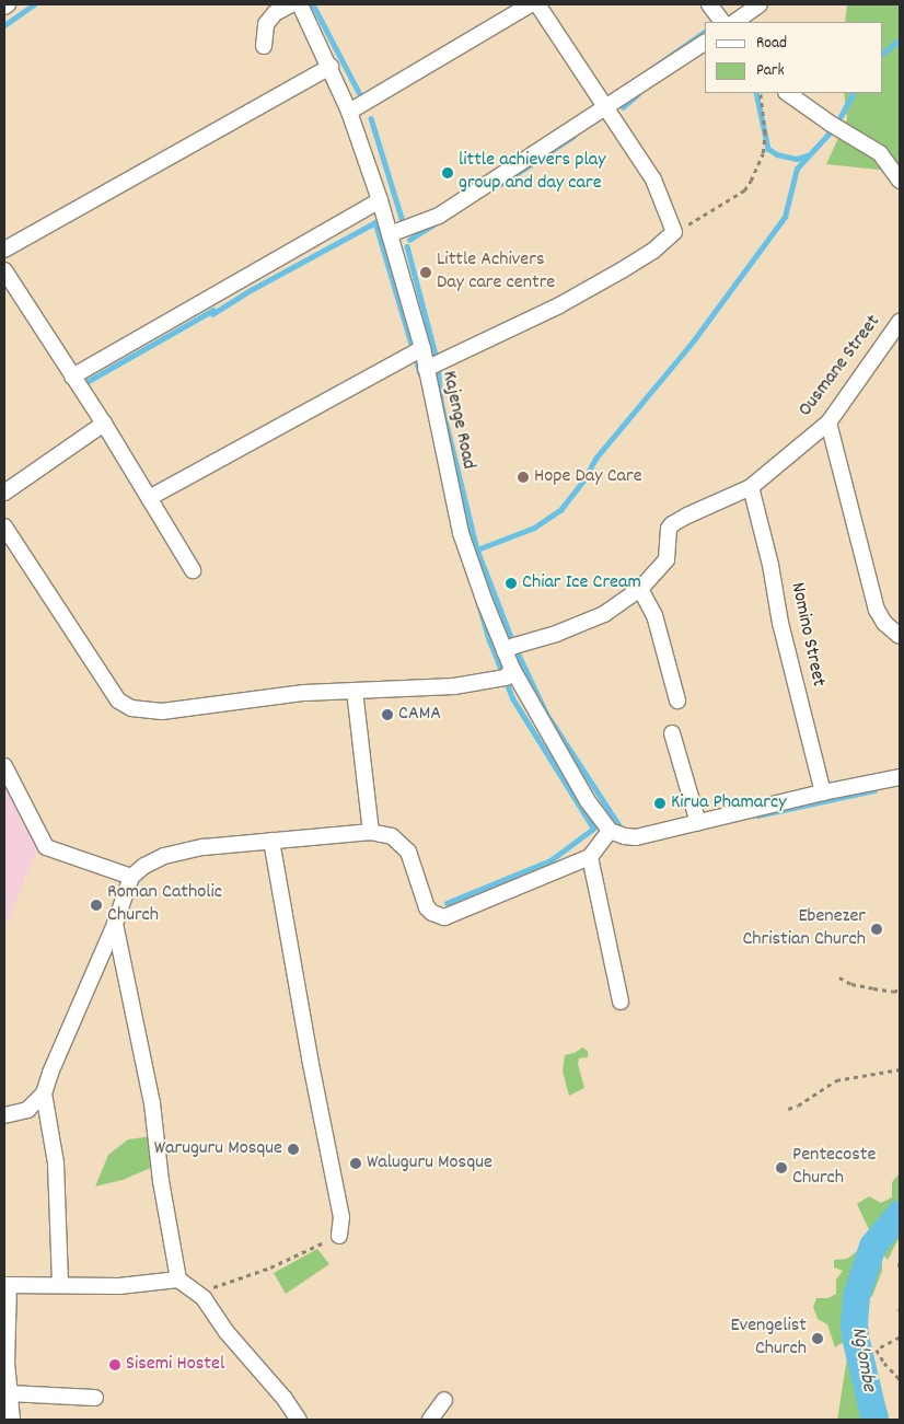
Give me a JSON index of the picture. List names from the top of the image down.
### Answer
{
  "streets": {
    "street": ["Ousmane Street", "Kajenge Road", "Nomino Street"]
  },
  "crossings": [
    ["Ousmane Street", "Kajenge Road"],
    ["Ousmane Street", "Nomino Street"]
  ],
  "water": ["Ng'ombe"],
  "places": [
    "little achievers play group and day care",
    "Little Achivers Day care centre",
    "Hope Day Care",
    "Chiar Ice Cream",
    "CAMA",
    "Kirua Phamarcy",
    "Roman Catholic Church",
    "Ebenezer Christian Church",
    "Waruguru Mosque",
    "Waluguru Mosque",
    "Pentecoste Church",
    "Evengelist Church",
    "Sisemi Hostel"
  ],
  "legend": ["Road", "Park"]
}
